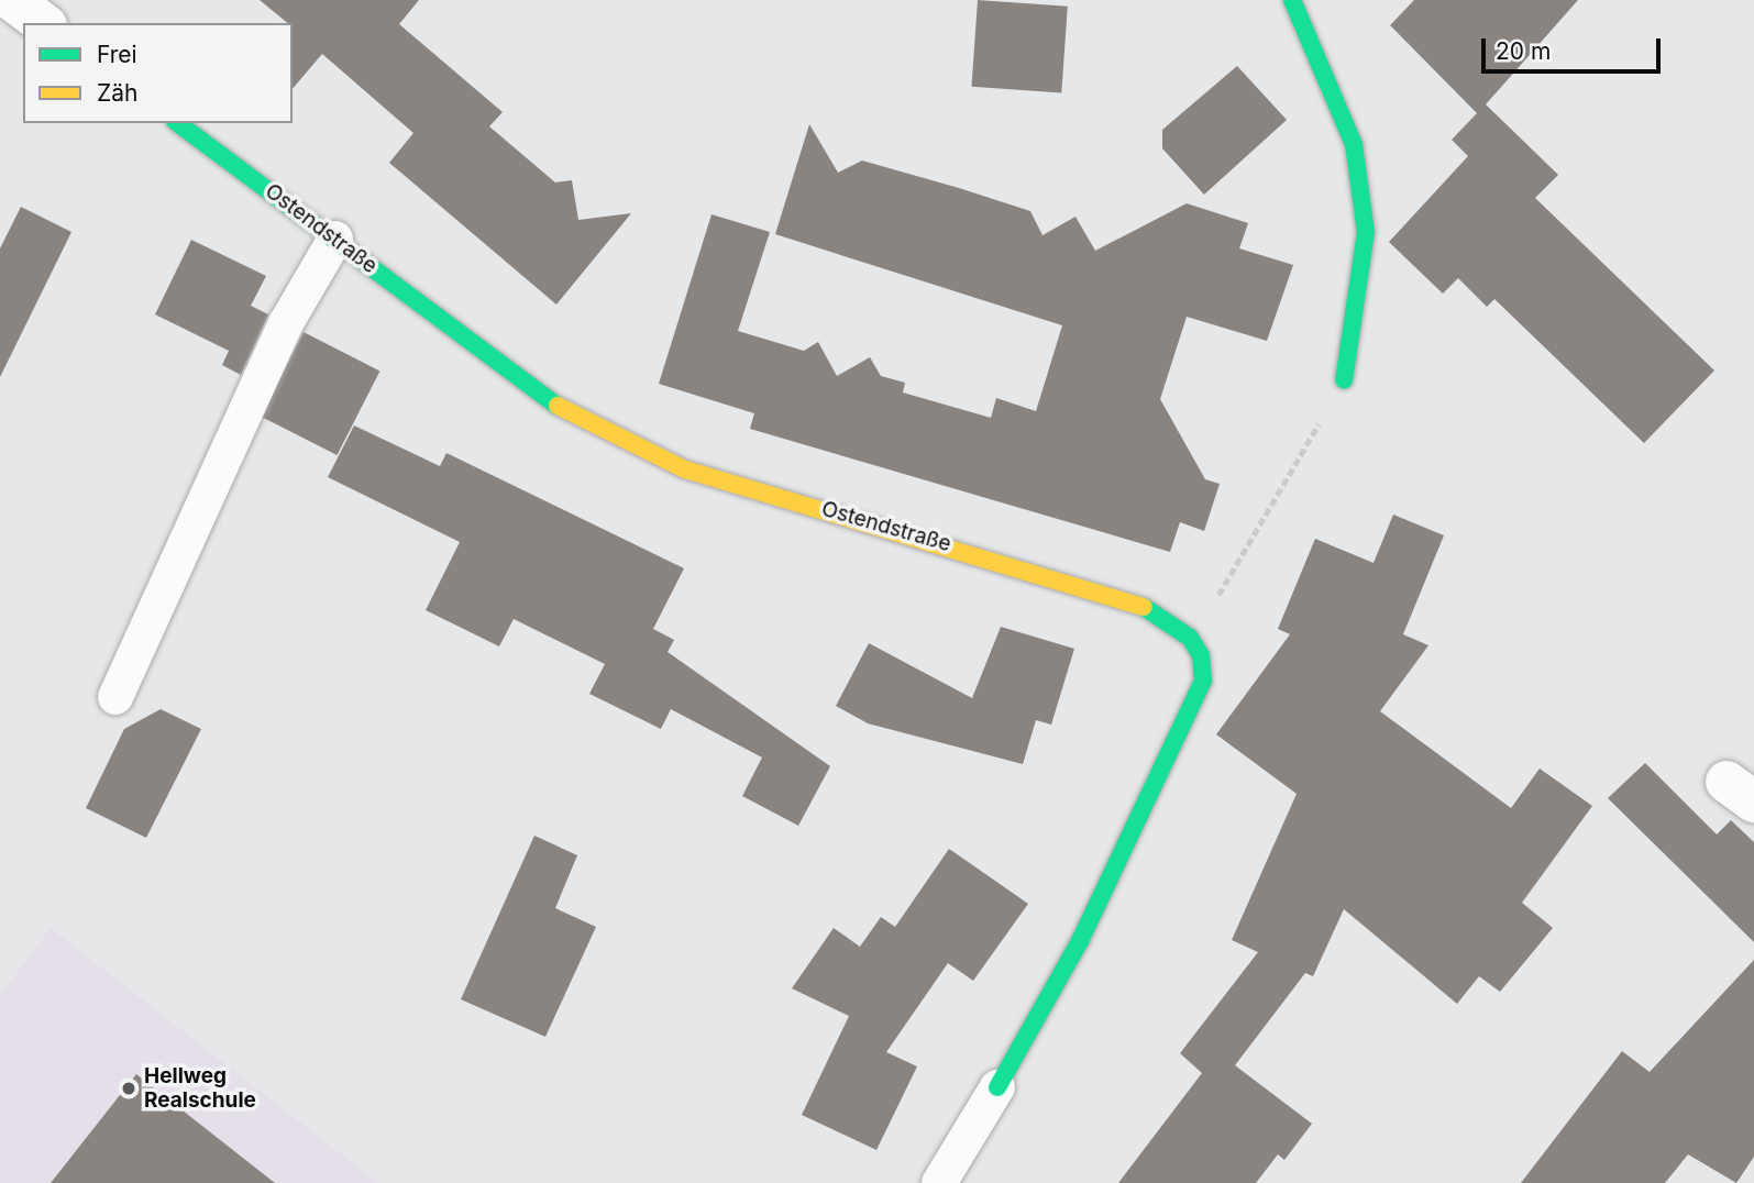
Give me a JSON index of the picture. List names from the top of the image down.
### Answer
{
  "streets": {
    "street": ["Ostendstraße"]
  },
  "places": ["Hellweg Realschule"],
  "legend": ["Frei", "Zäh"],
  "scale_bar": "20 m"
}
